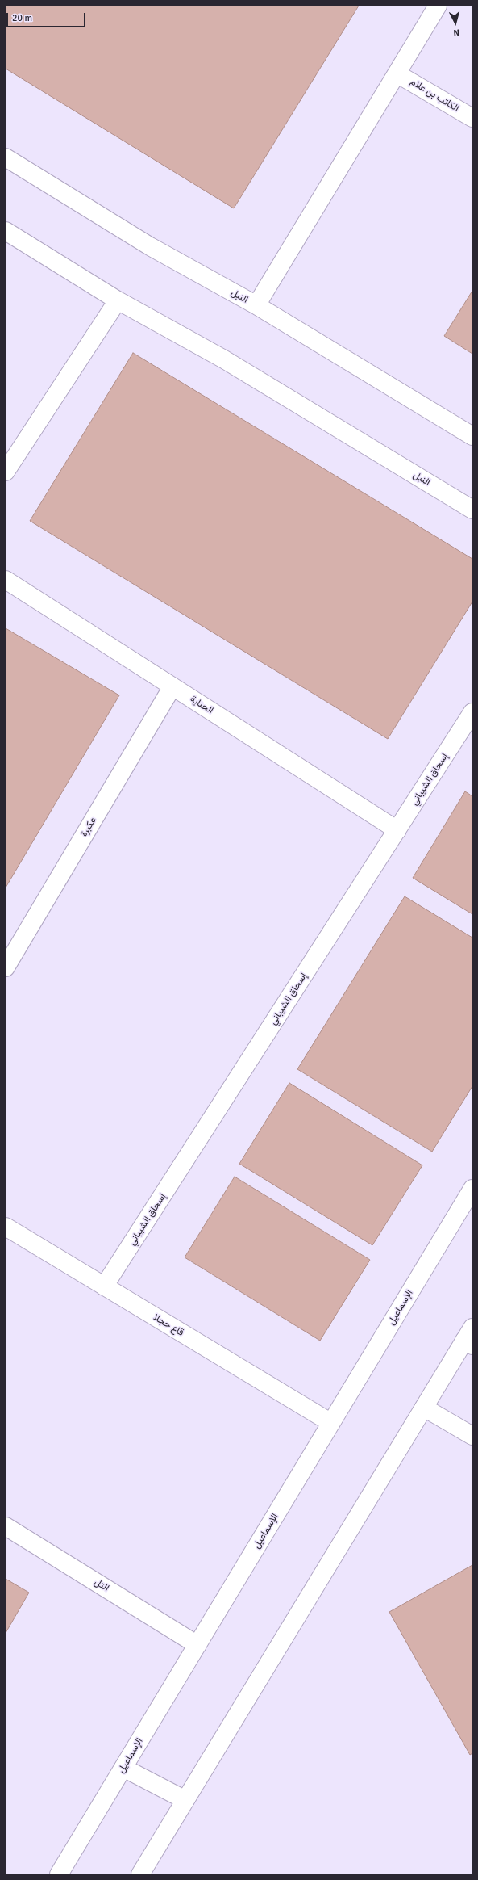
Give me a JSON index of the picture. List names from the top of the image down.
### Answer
{
  "streets": {
    "street": [
      "الكاتب بن علام",
      "النبل",
      "الحناية",
      "إسحاق الشيباني",
      "عكبرة",
      "الإسماعيل",
      "قاع حجلا",
      "التل"
    ]
  },
  "crossings": [
    ["الحناية", "إسحاق الشيباني"],
    ["الحناية", "عكبرة"],
    ["إسحاق الشيباني", "قاع حجلا"],
    ["الإسماعيل", "قاع حجلا"],
    ["الإسماعيل", "التل"]
  ],
  "scale_bar": "20 m",
  "north": "bottom"
}
